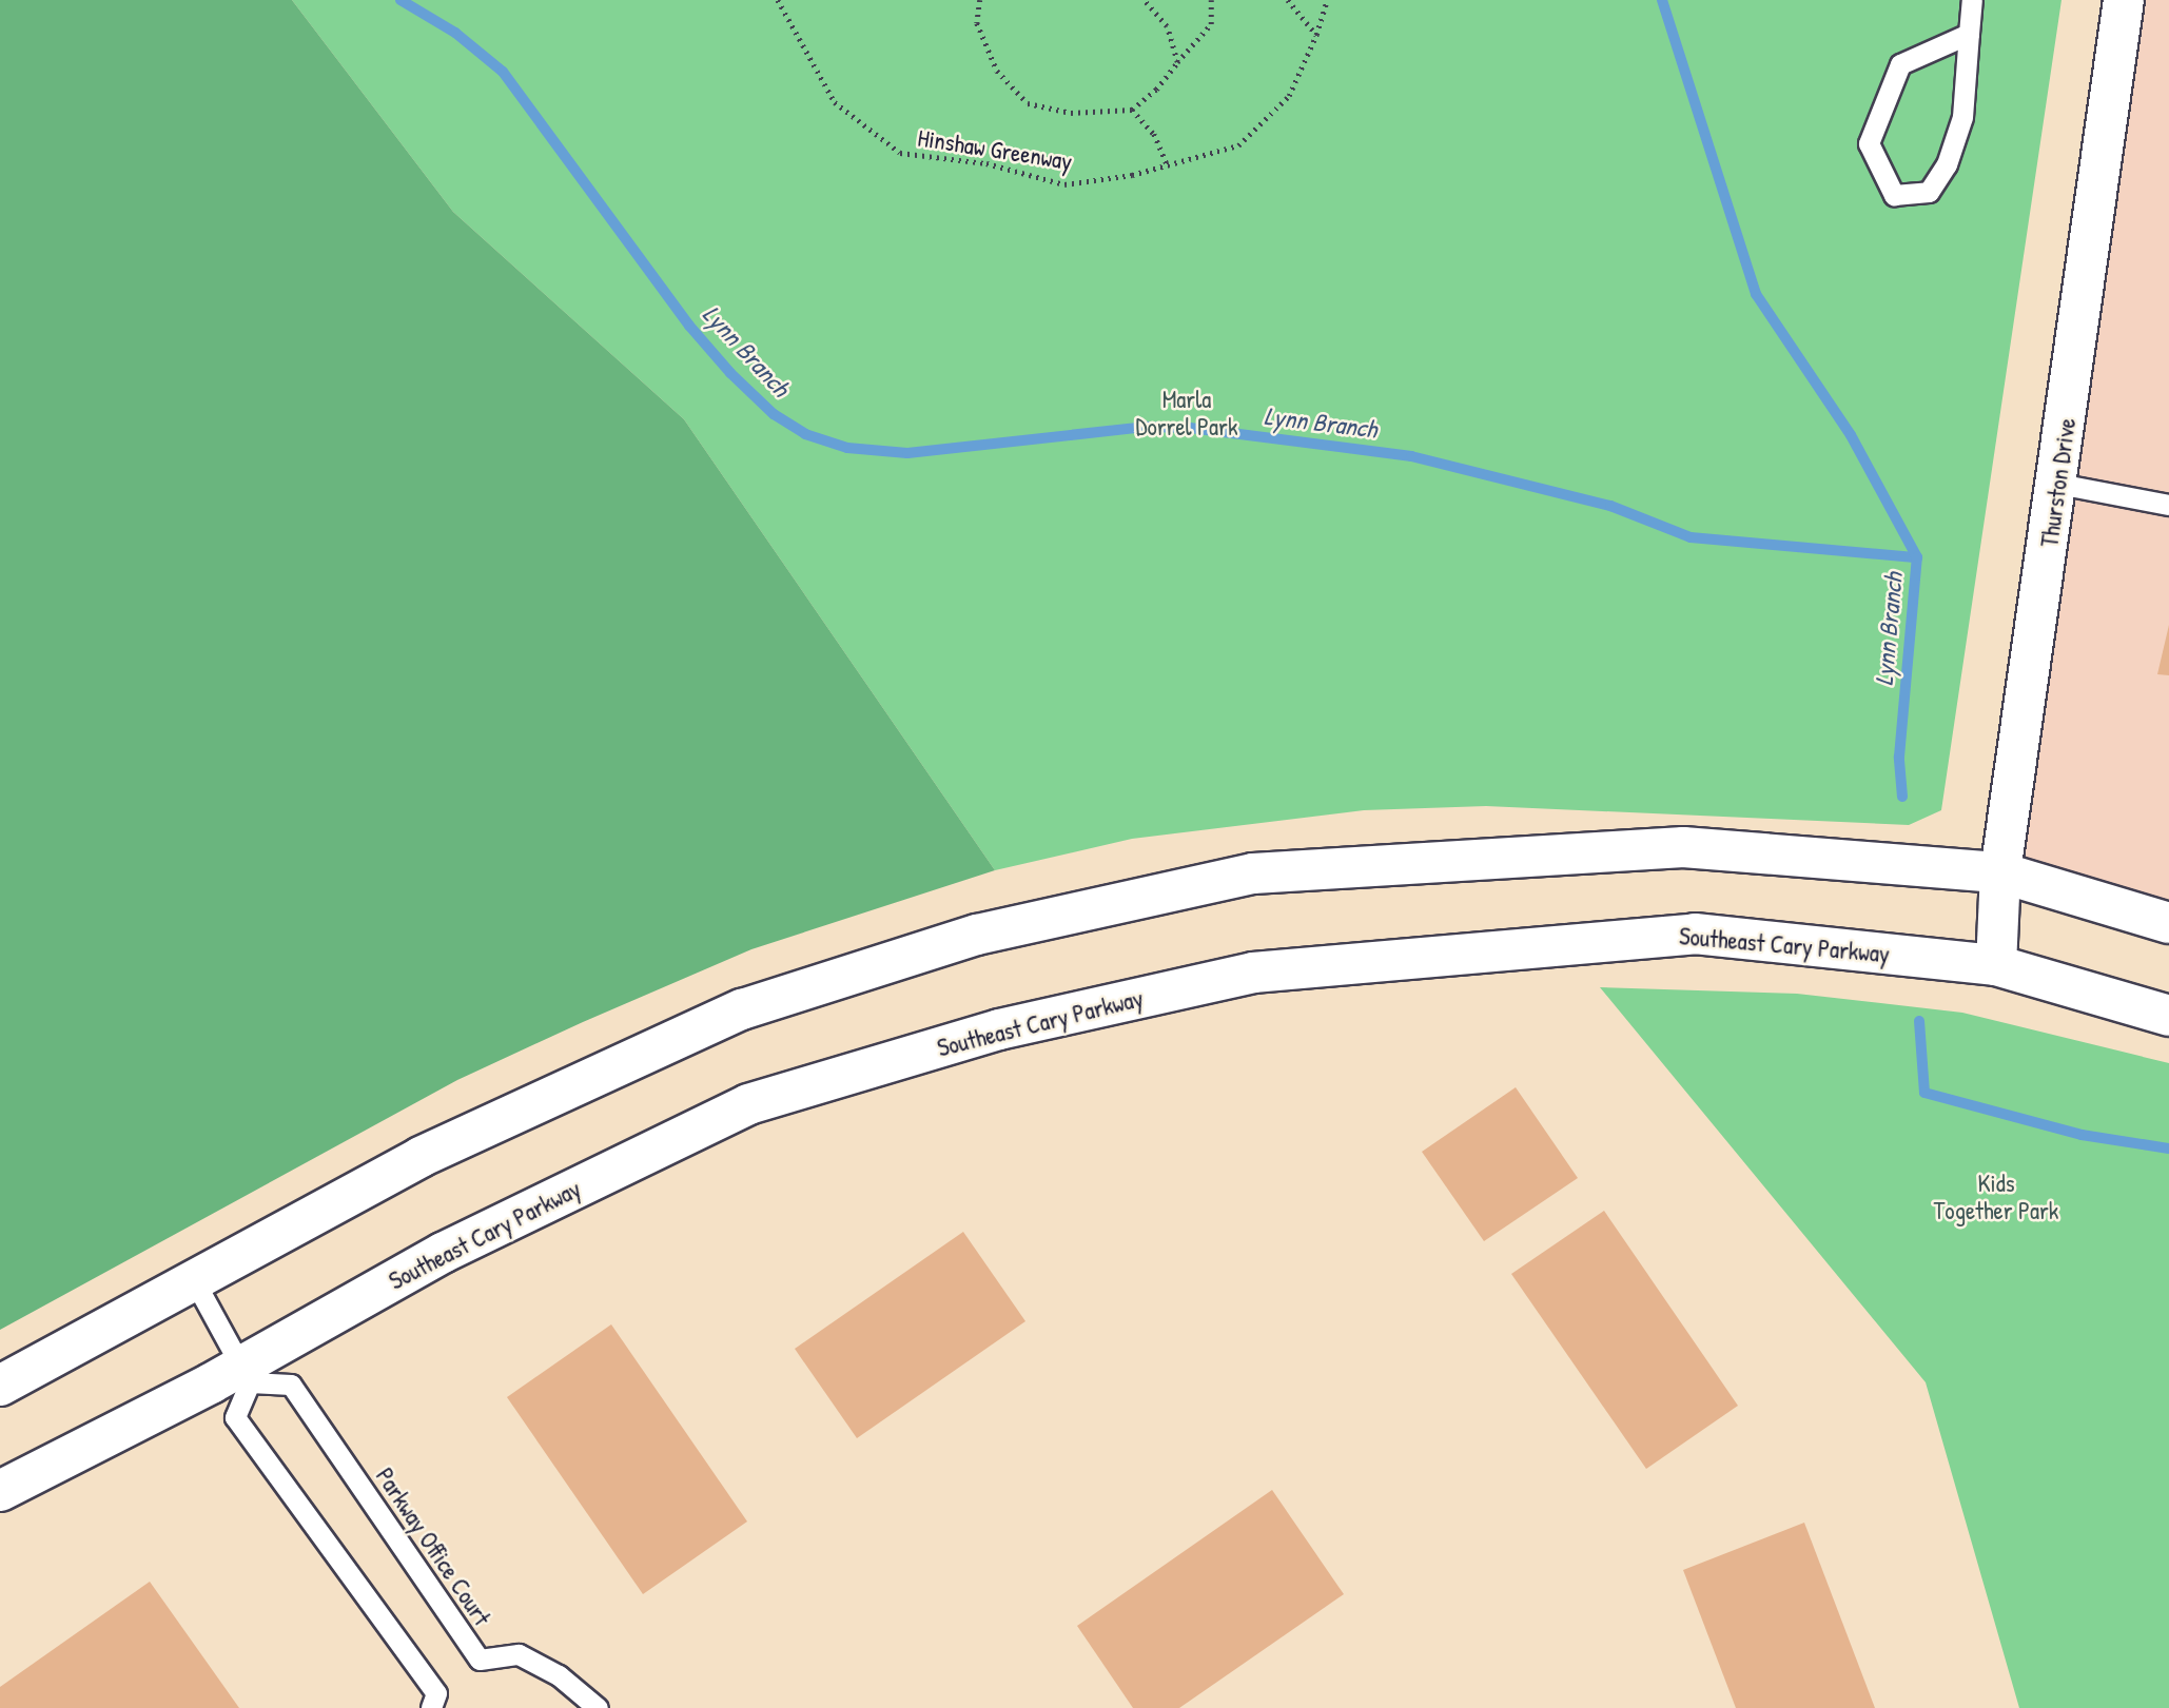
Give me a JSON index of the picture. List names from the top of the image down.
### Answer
{
  "streets": {
    "main road": ["Thurston Drive", "Southeast Cary Parkway"],
    "lane": ["Parkway Office Court"],
    "path": ["Hinshaw Greenway"]
  },
  "crossings": [
    ["Thurston Drive", "Southeast Cary Parkway"],
    ["Southeast Cary Parkway", "Parkway Office Court"]
  ],
  "water": ["Lynn Branch"],
  "parks": ["Marla Dorrel Park", "Kids Together Park"]
}
